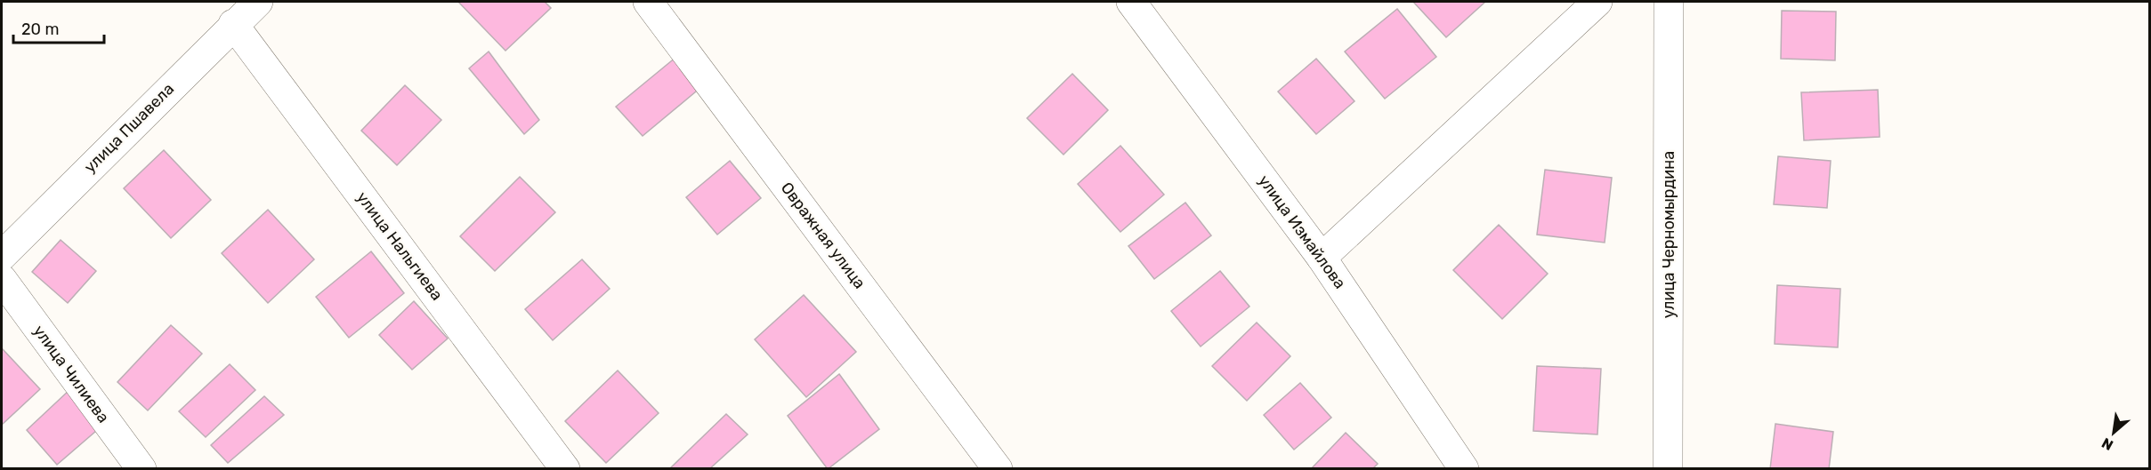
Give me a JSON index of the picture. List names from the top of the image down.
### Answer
{
  "streets": {
    "street": [
      "улица Пшавела",
      "улица Измайлова",
      "улица Черномырдина",
      "Овражная улица",
      "улица Нальгиева",
      "улица Чилиева"
    ]
  },
  "crossings": [
    ["улица Пшавела", "улица Нальгиева"]
  ],
  "scale_bar": "20 m",
  "north": "bottom left"
}
